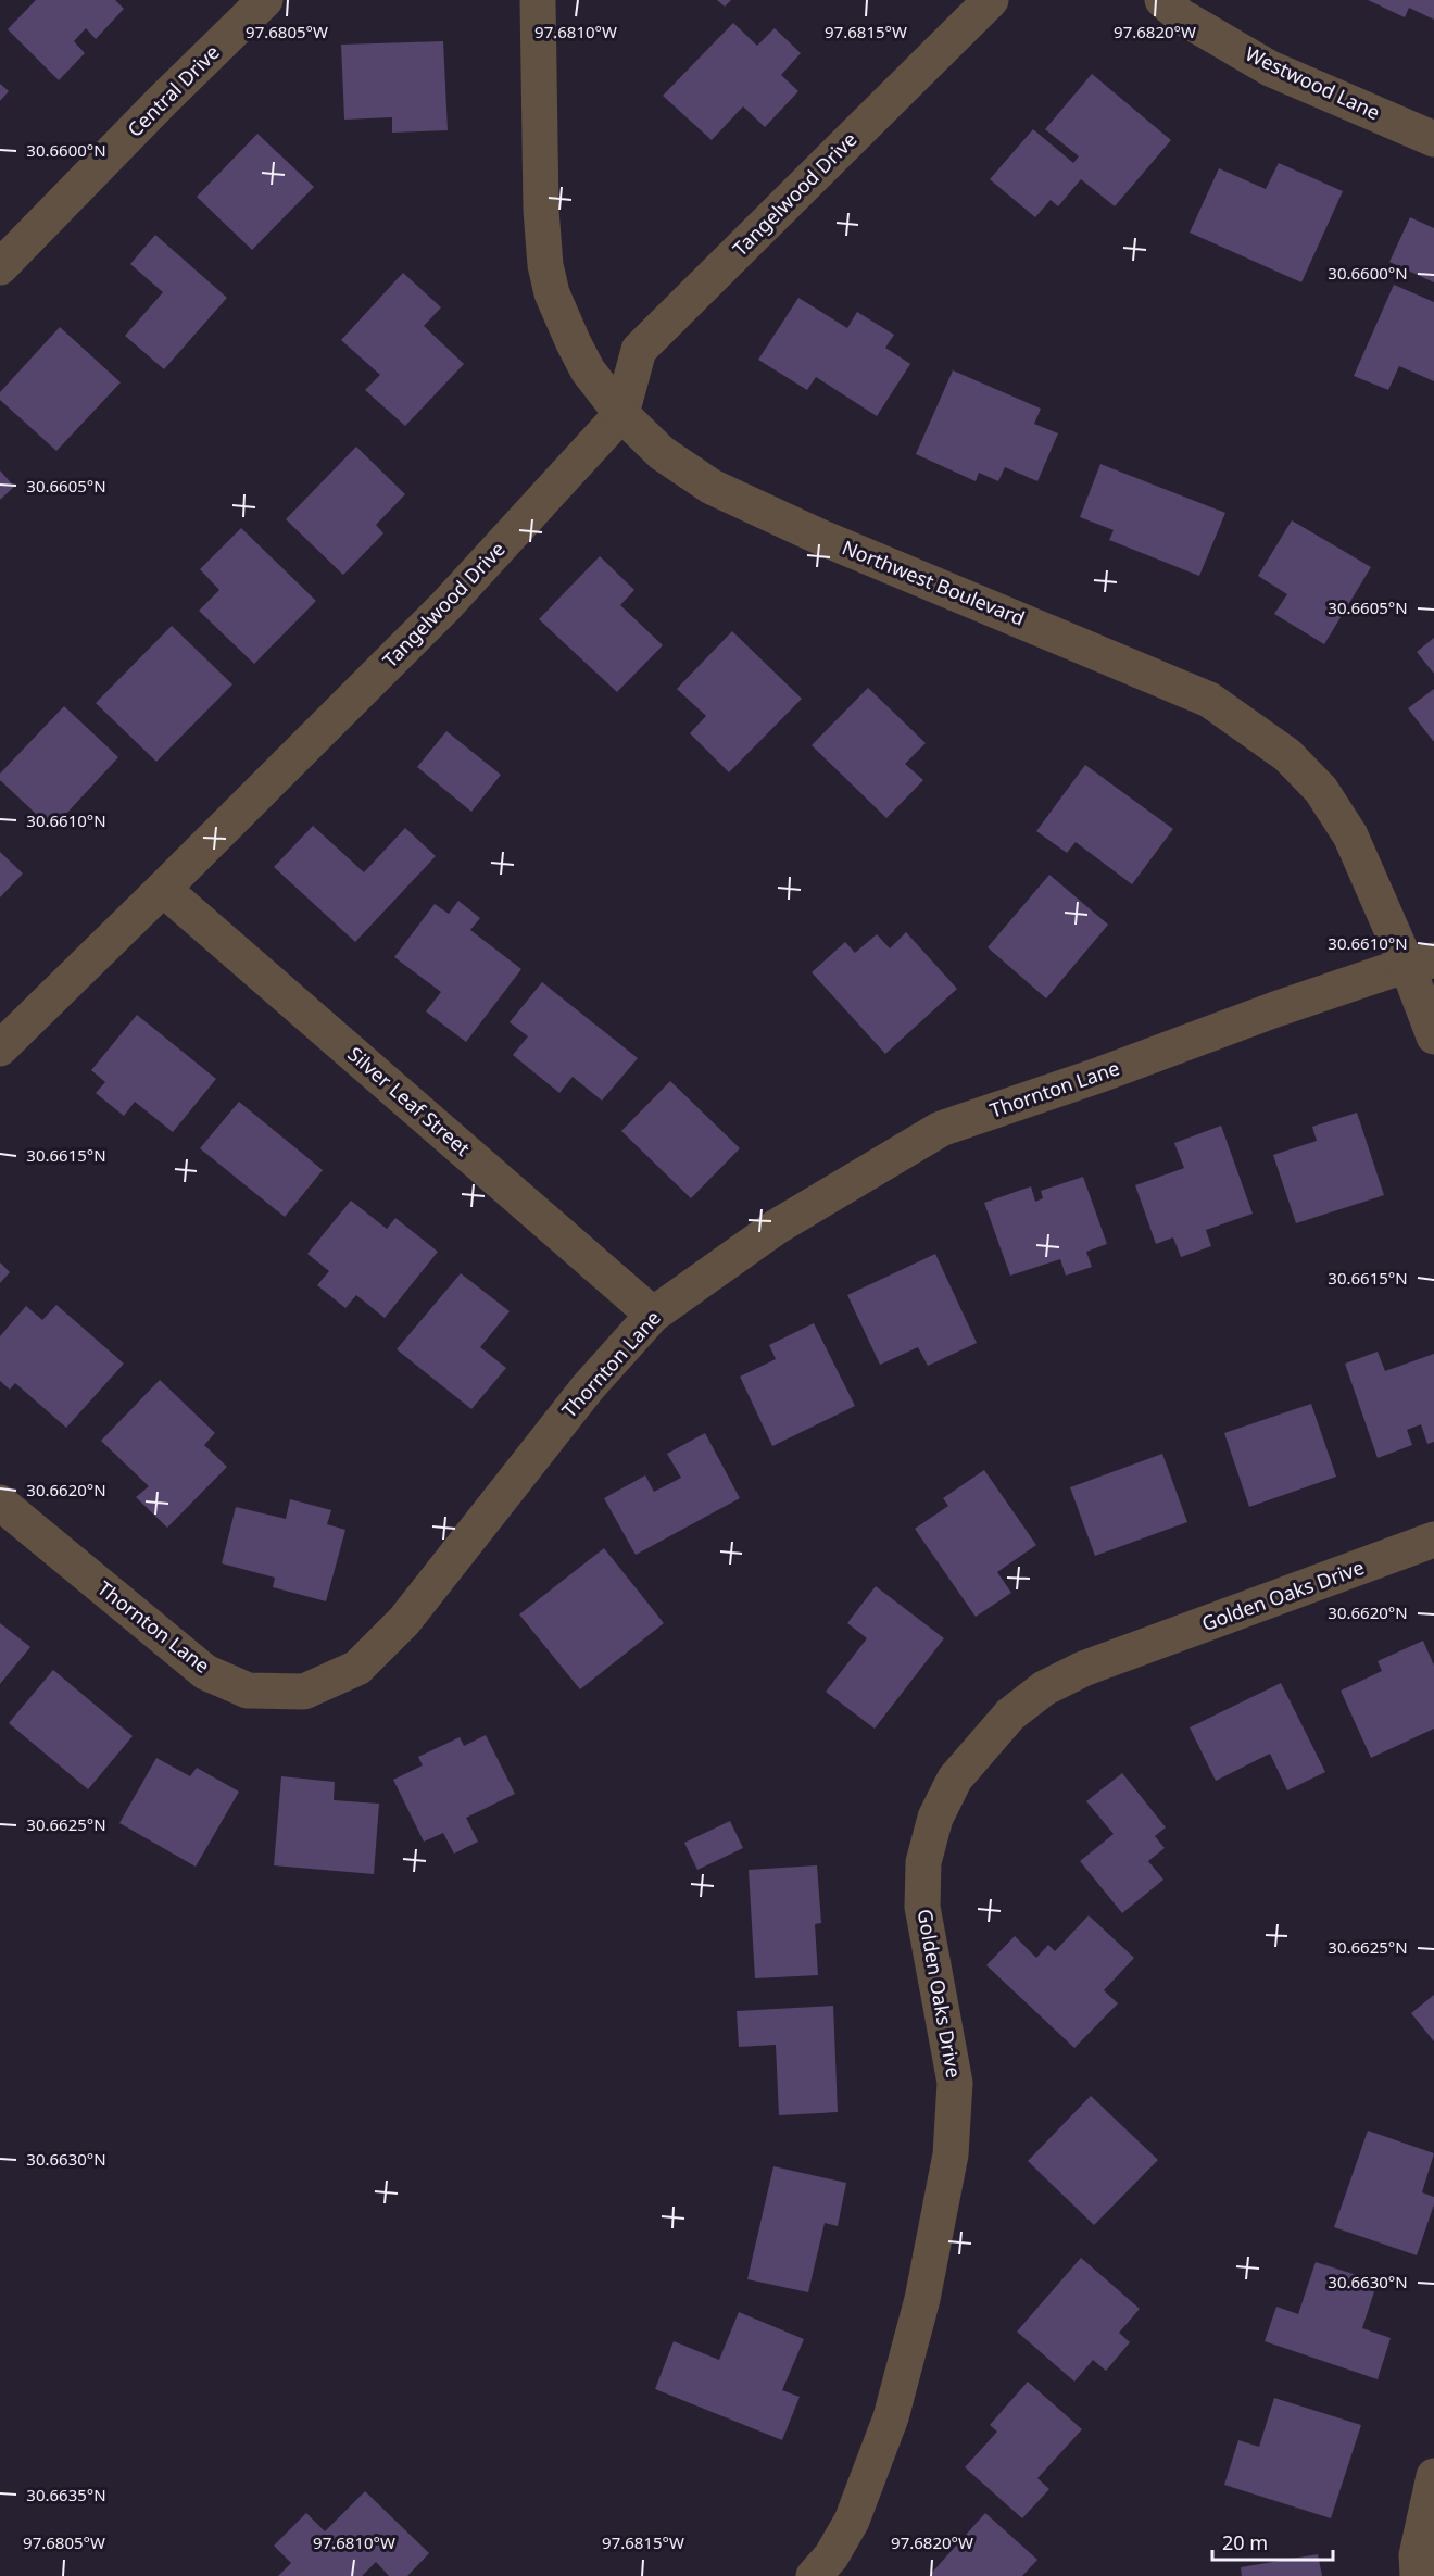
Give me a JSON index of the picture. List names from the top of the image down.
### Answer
{
  "streets": {
    "street": [
      "Westwood Lane",
      "Central Drive",
      "Tangelwood Drive",
      "Northwest Boulevard",
      "Thornton Lane",
      "Silver Leaf Street",
      "Golden Oaks Drive"
    ]
  },
  "crossings": [
    ["Tangelwood Drive", "Northwest Boulevard"],
    ["Tangelwood Drive", "Silver Leaf Street"],
    ["Northwest Boulevard", "Thornton Lane"],
    ["Thornton Lane", "Silver Leaf Street"]
  ],
  "scale_bar": "20 m",
  "coordinates": [
    "97.6805°W",
    "97.6810°W",
    "97.6815°W",
    "97.6820°W",
    "30.6600°N",
    "30.6605°N",
    "30.6610°N",
    "30.6615°N",
    "30.6620°N",
    "30.6625°N",
    "30.6630°N",
    "30.6635°N"
  ]
}
